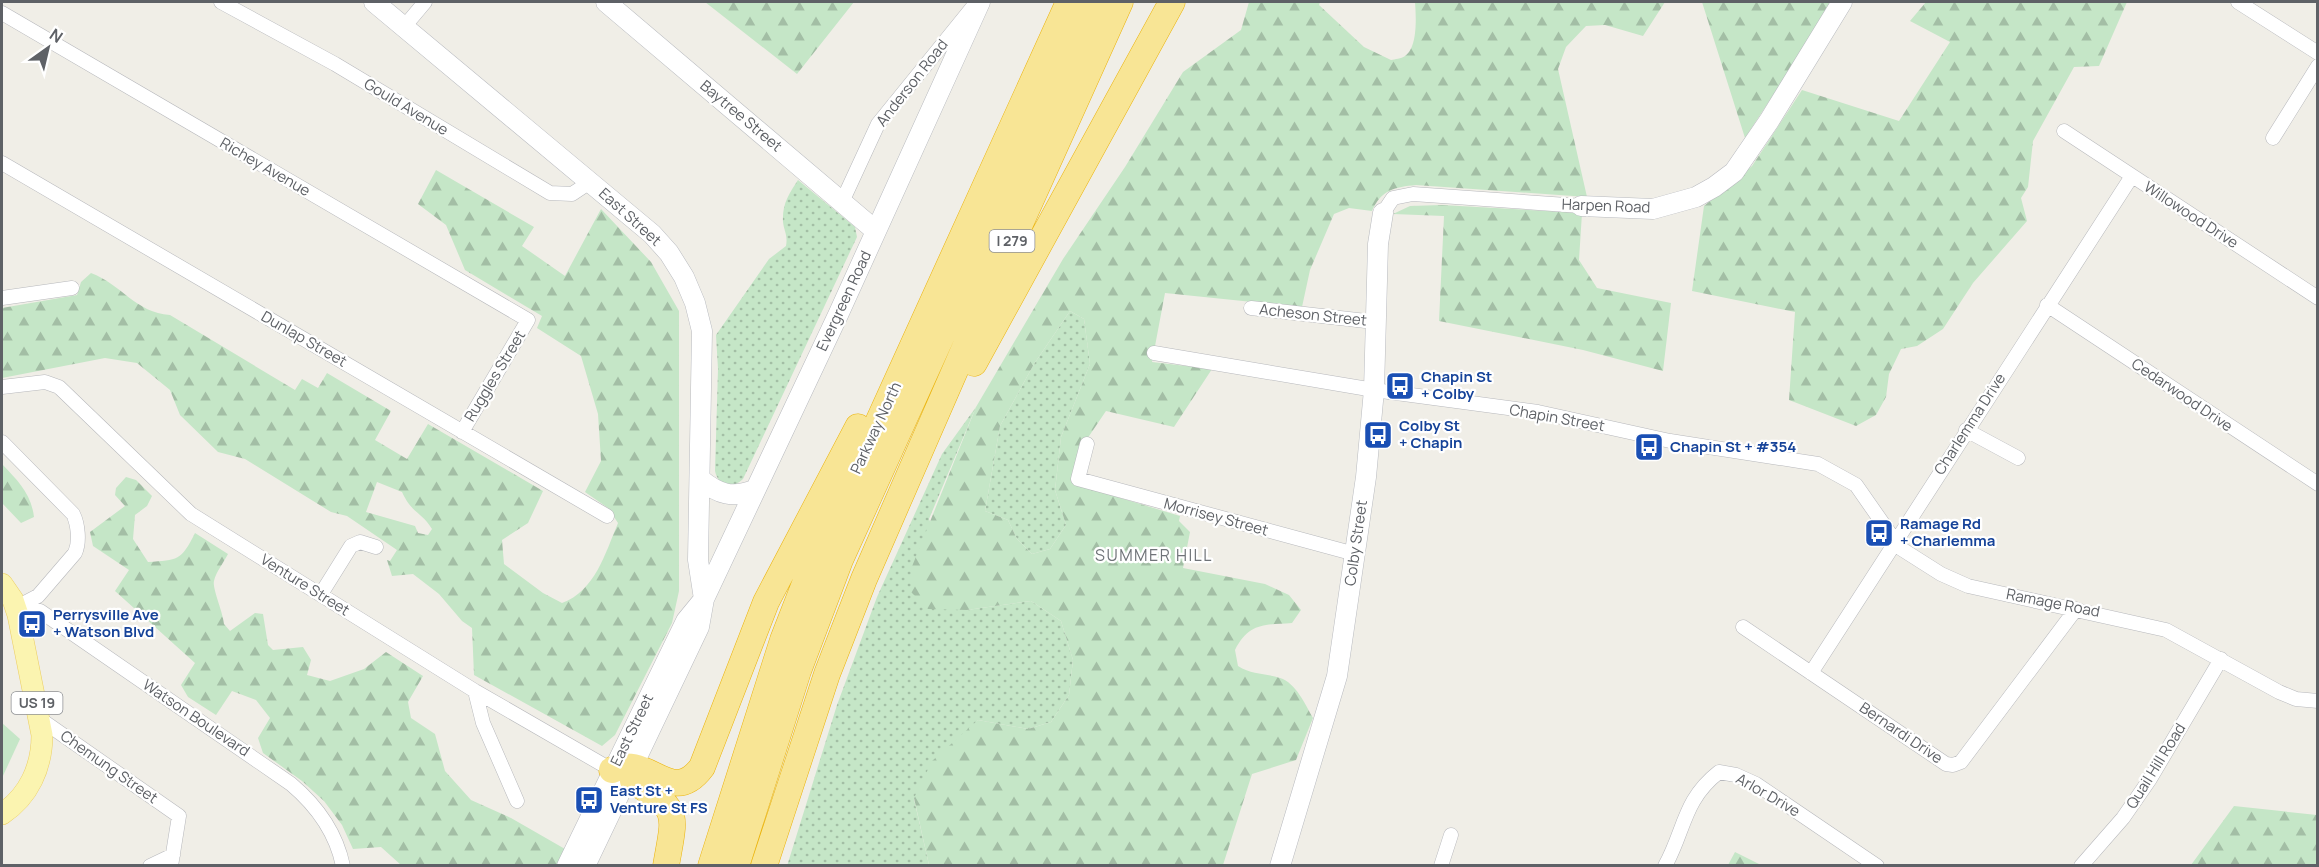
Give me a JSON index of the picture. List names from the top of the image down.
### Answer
{
  "streets": {
    "highway": ["I 279", "Parkway North"],
    "main road": ["US 19"],
    "street": [
      "Anderson Road",
      "Gould Avenue",
      "Baytree Street",
      "Richey Avenue",
      "Harpen Road",
      "Willowood Drive",
      "East Street",
      "Evergreen Road",
      "Acheson Street",
      "Dunlap Street",
      "Ruggles Street",
      "Cedarwood Drive",
      "Chapin Street",
      "Charlemma Drive",
      "Morrisey Street",
      "Colby Street",
      "Venture Street",
      "Ramage Road",
      "Watson Boulevard",
      "Bernardi Drive",
      "Quail Hill Road",
      "Chemung Street",
      "Arlor Drive"
    ]
  },
  "crossings": [
    ["Anderson Road", "Baytree Street"],
    ["Anderson Road", "Evergreen Road"],
    ["Gould Avenue", "East Street"],
    ["Baytree Street", "Evergreen Road"],
    ["Richey Avenue", "Ruggles Street"],
    ["Harpen Road", "Colby Street"],
    ["Willowood Drive", "Charlemma Drive"],
    ["East Street", "Evergreen Road"],
    ["East Street", "Venture Street"],
    ["Acheson Street", "Colby Street"],
    ["Dunlap Street", "Ruggles Street"],
    ["Cedarwood Drive", "Charlemma Drive"],
    ["Chapin Street", "Colby Street"],
    ["Chapin Street", "Ramage Road"],
    ["Charlemma Drive", "Ramage Road"],
    ["Charlemma Drive", "Bernardi Drive"],
    ["Morrisey Street", "Colby Street"],
    ["Ramage Road", "Bernardi Drive"],
    ["Ramage Road", "Quail Hill Road"],
    ["US 19", "Watson Boulevard"],
    ["US 19", "Chemung Street"]
  ],
  "districts": ["SUMMER HILL"],
  "places": {
    "bus stop": [
      "Chapin St + Colby",
      "Colby St + Chapin",
      "Chapin St + #354",
      "Ramage Rd + Charlemma",
      "Perrysville Ave + Watson Blvd",
      "East St + Venture St FS"
    ]
  },
  "north": "top right"
}
